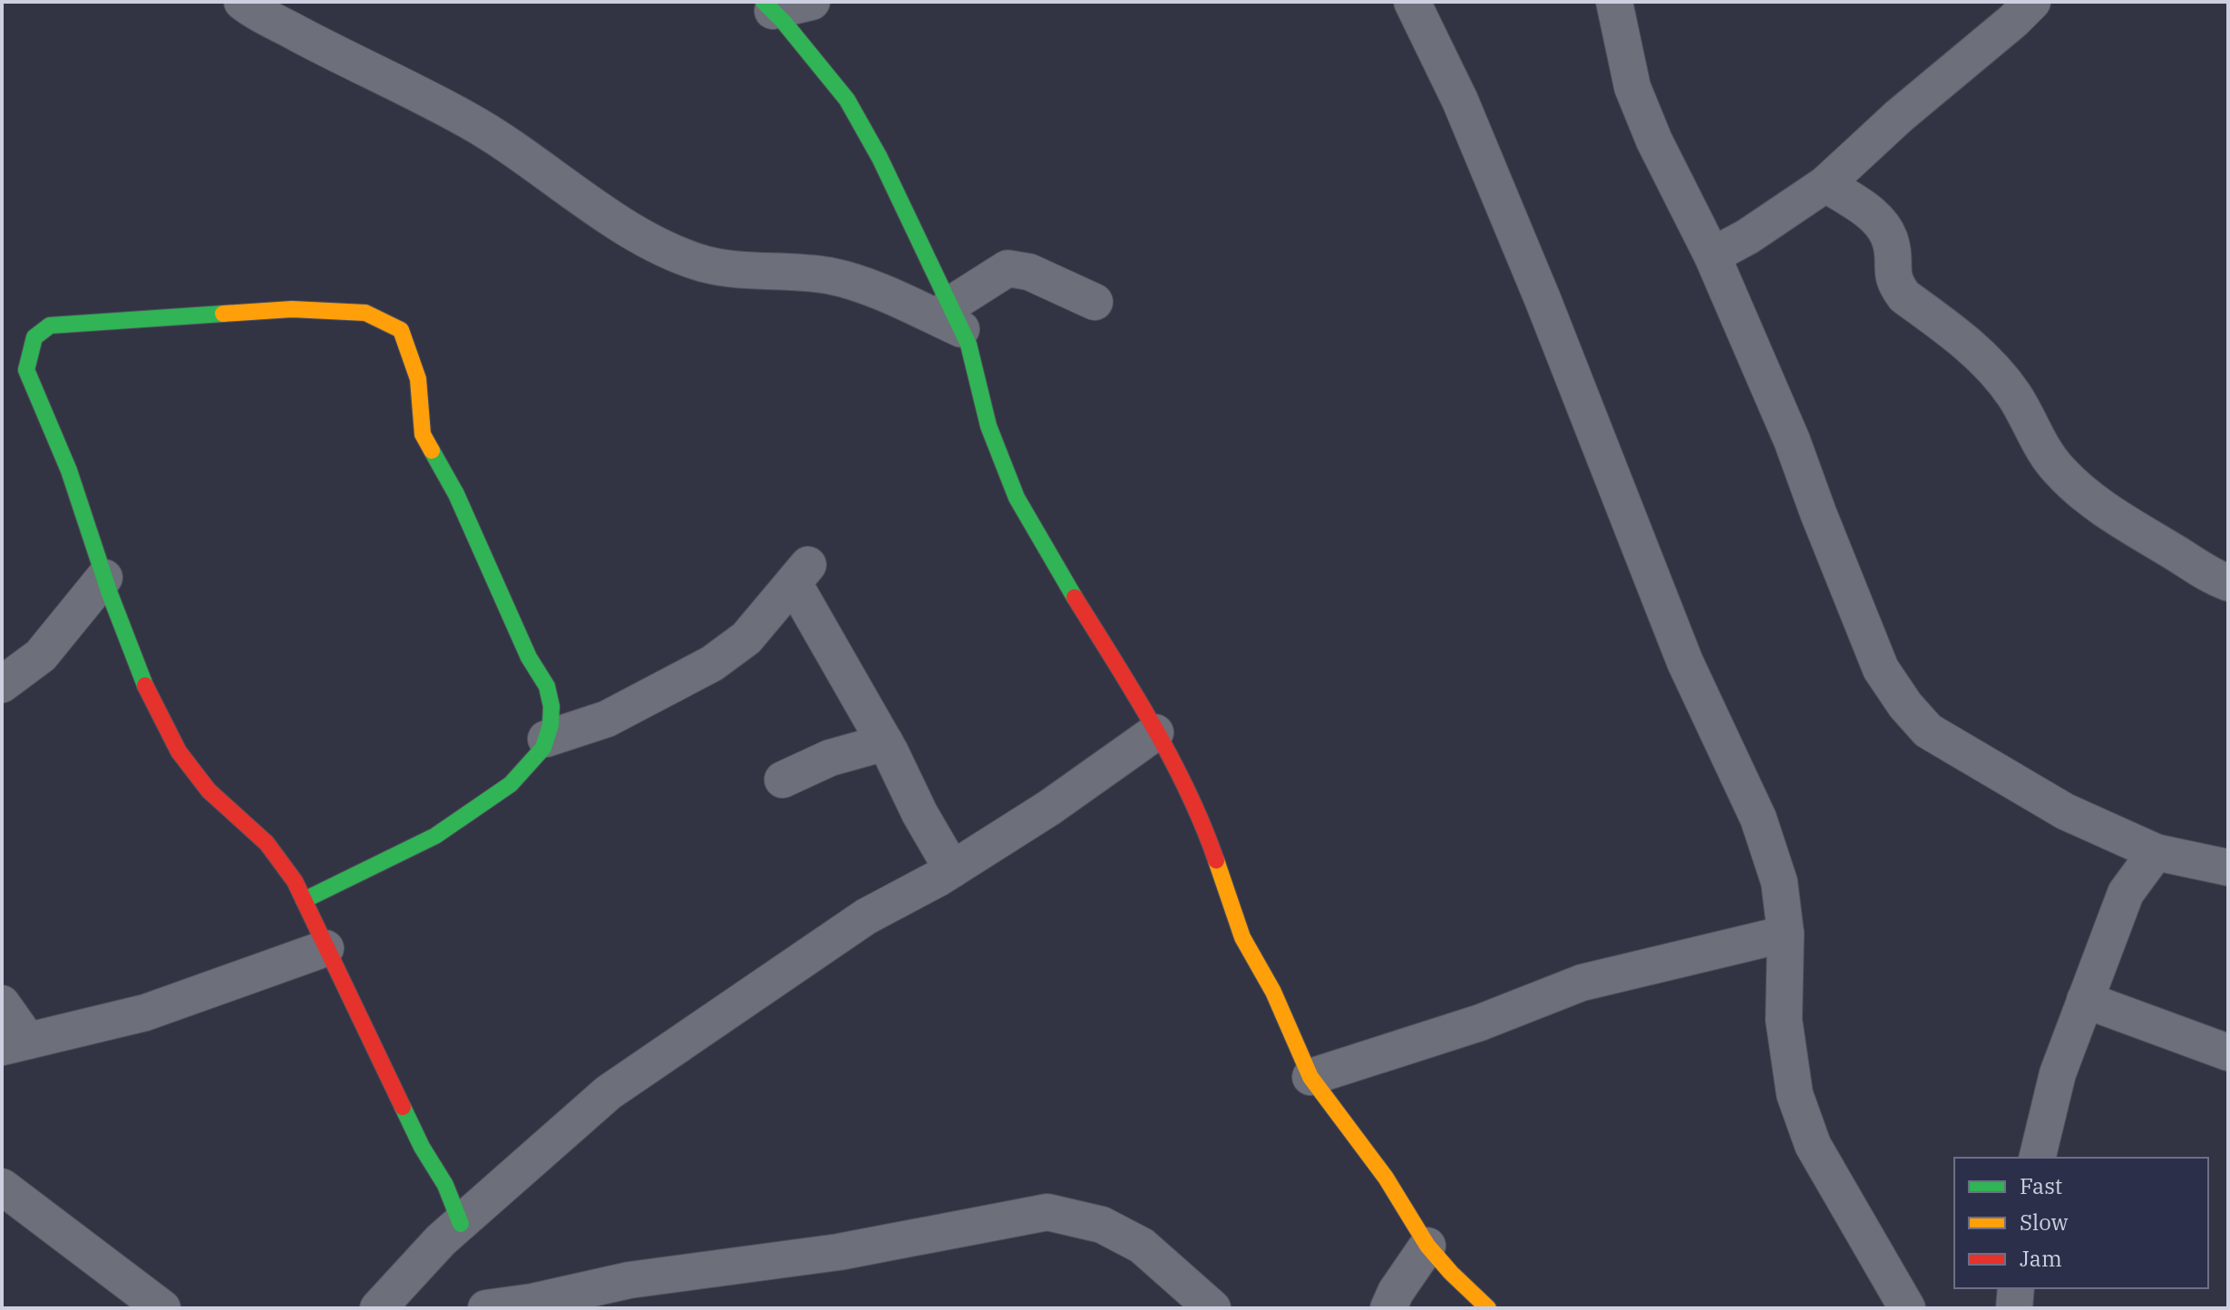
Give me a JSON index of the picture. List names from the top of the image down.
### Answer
{
  "legend": ["Fast", "Slow", "Jam"]
}
